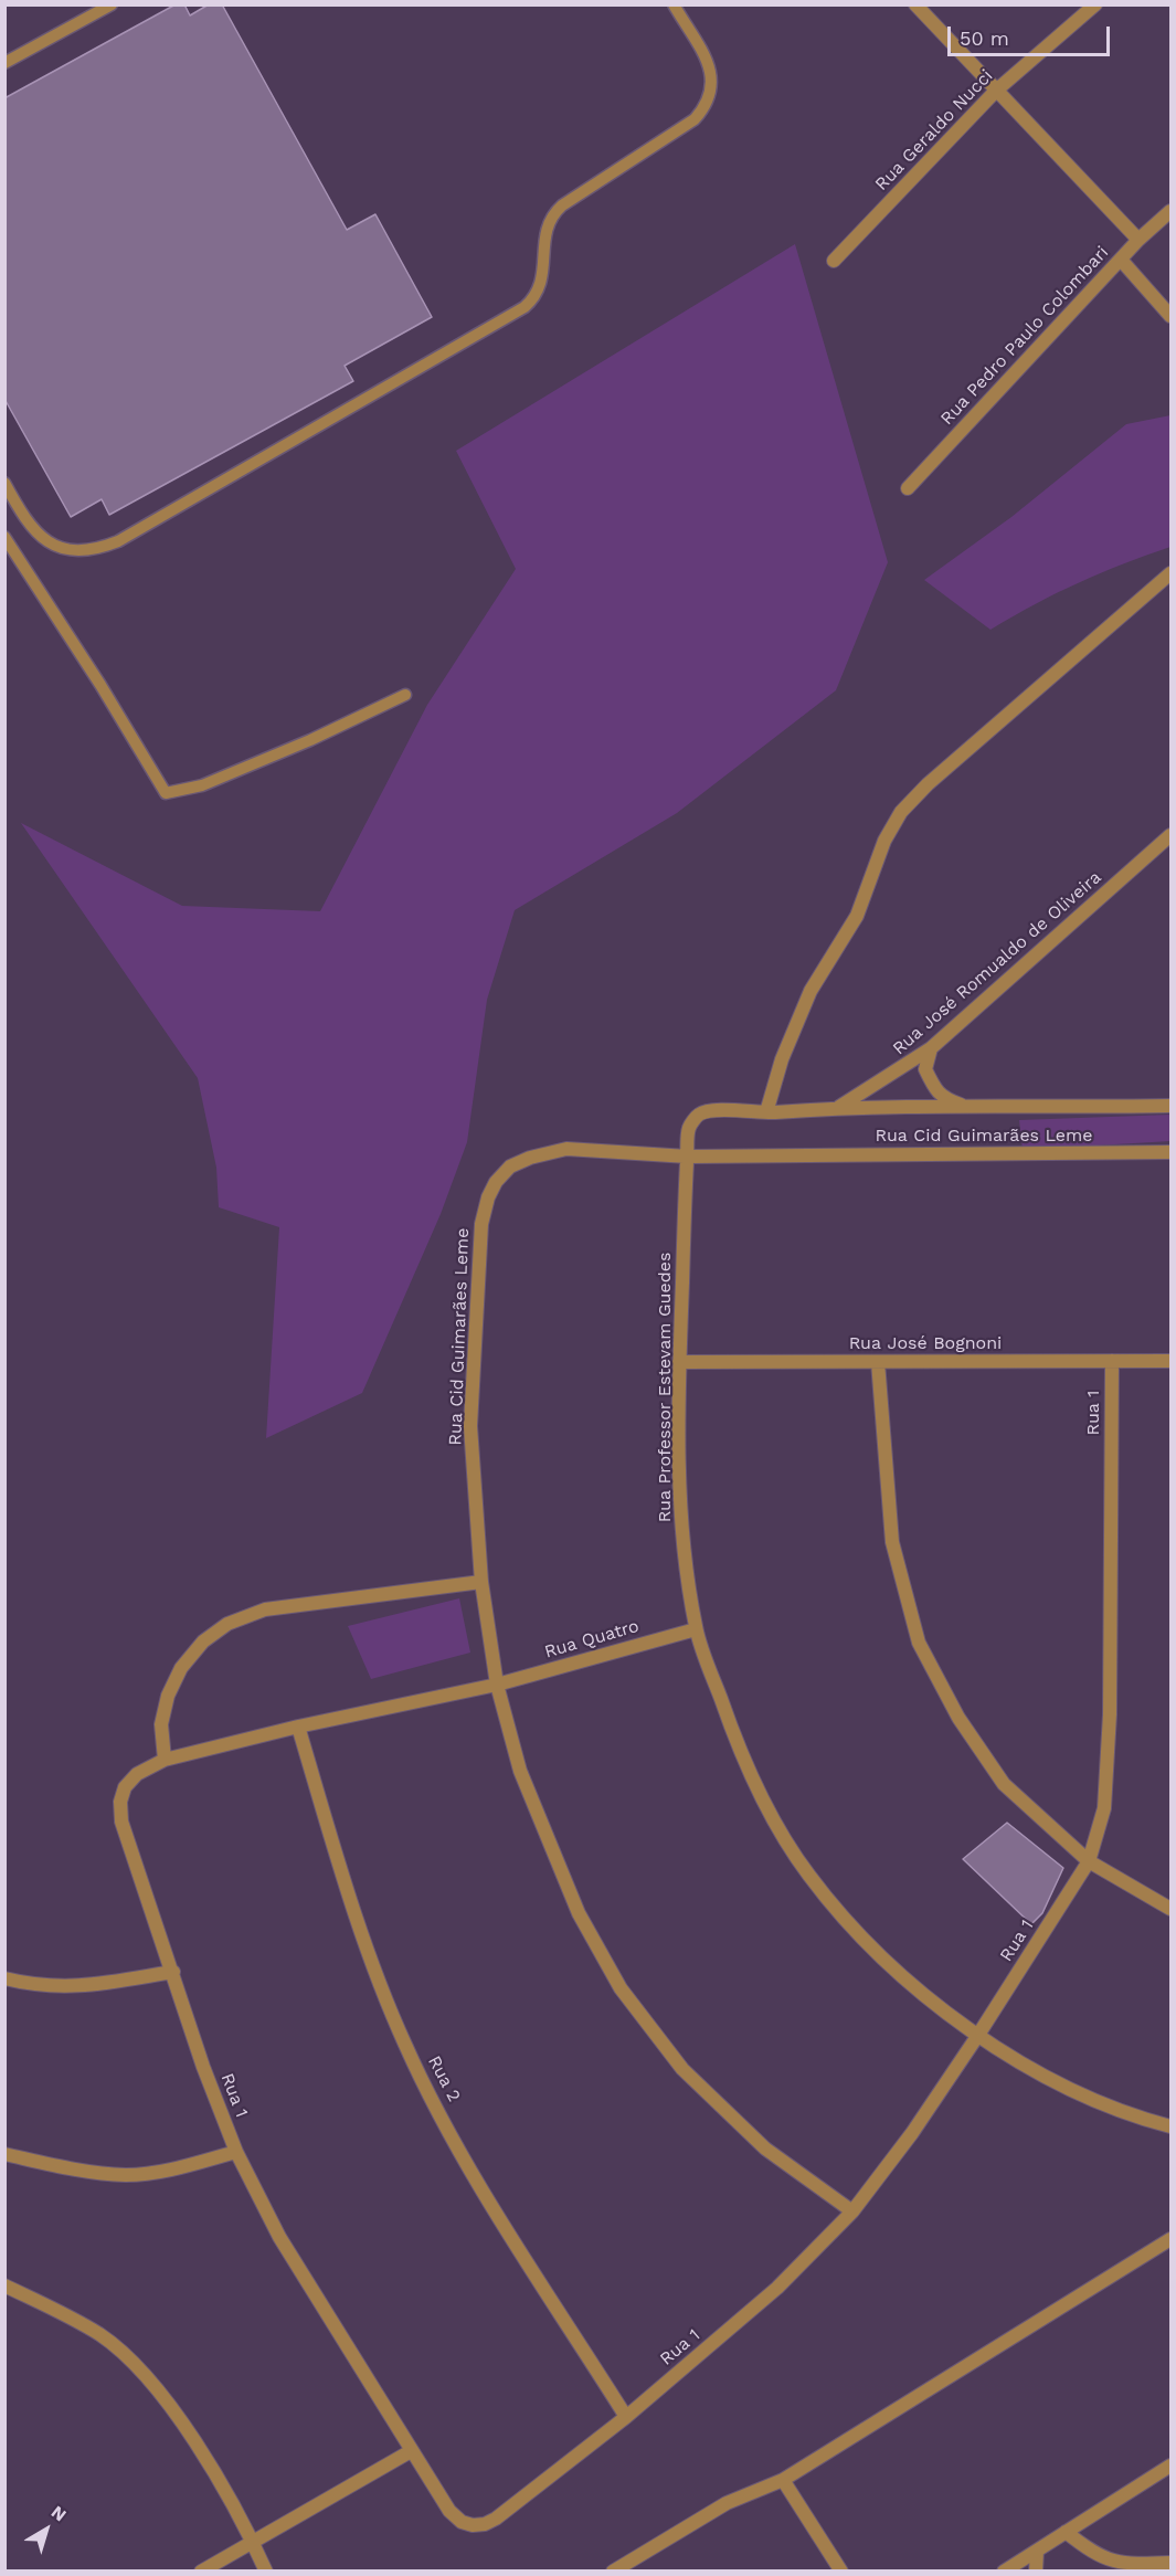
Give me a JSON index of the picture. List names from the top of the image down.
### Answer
{
  "streets": {
    "street": [
      "Rua Geraldo Nucci",
      "Rua Pedro Paulo Colombari",
      "Rua José Romualdo de Oliveira",
      "Rua Cid Guimarães Leme",
      "Rua José Bognoni",
      "Rua Professor Estevam Guedes",
      "Rua 1",
      "Rua Quatro",
      "Rua 2"
    ]
  },
  "crossings": [
    ["Rua José Romualdo de Oliveira", "Rua Cid Guimarães Leme"],
    ["Rua Cid Guimarães Leme", "Rua Professor Estevam Guedes"],
    ["Rua Cid Guimarães Leme", "Rua 1"],
    ["Rua Cid Guimarães Leme", "Rua Quatro"],
    ["Rua José Bognoni", "Rua Professor Estevam Guedes"],
    ["Rua José Bognoni", "Rua 1"],
    ["Rua Professor Estevam Guedes", "Rua 1"],
    ["Rua Professor Estevam Guedes", "Rua Quatro"],
    ["Rua 1", "Rua Quatro"],
    ["Rua 1", "Rua 2"],
    ["Rua Quatro", "Rua 2"]
  ],
  "scale_bar": "50 m",
  "north": "top right"
}
